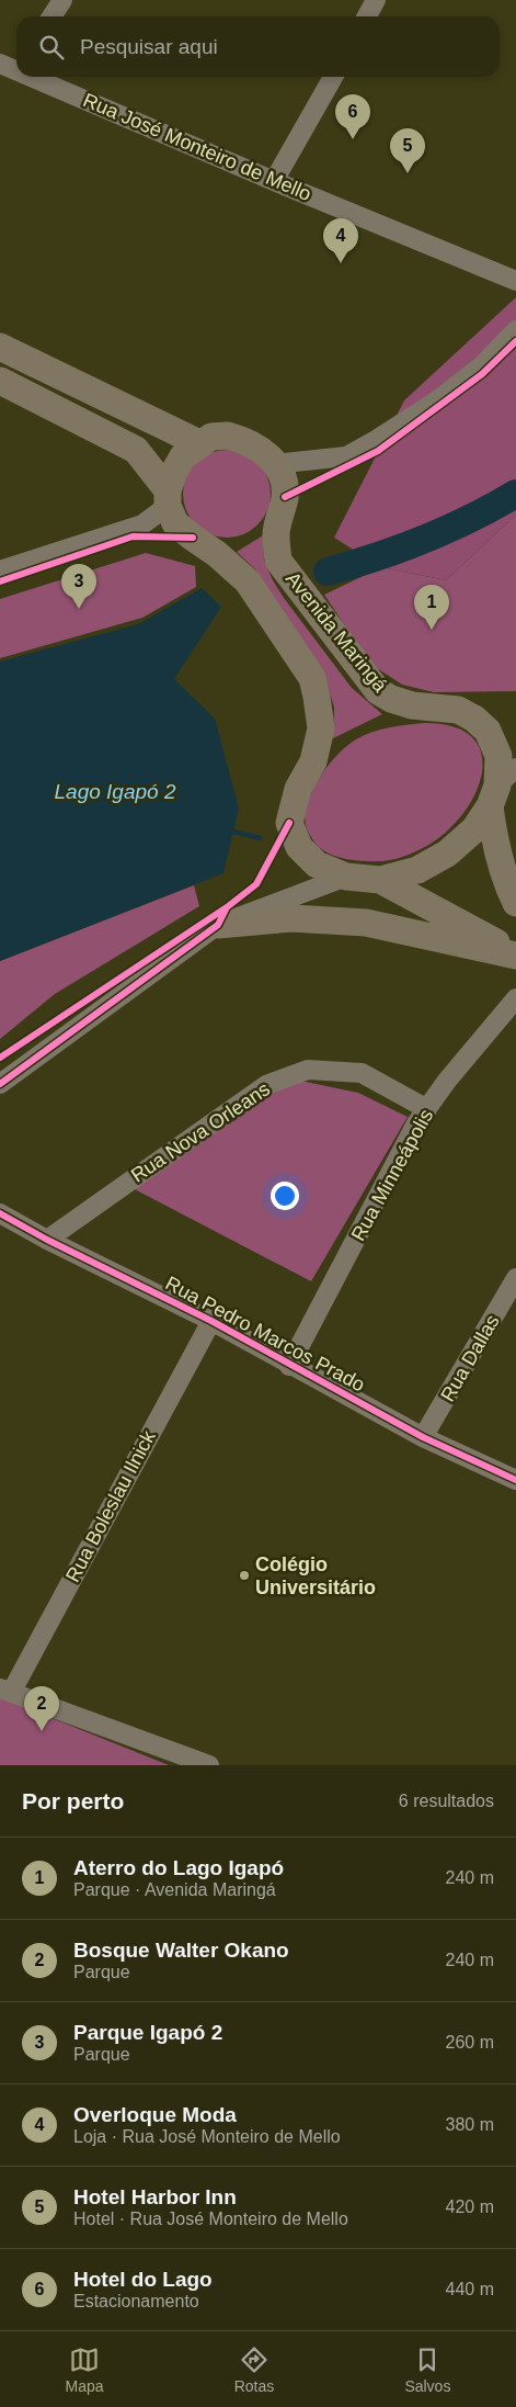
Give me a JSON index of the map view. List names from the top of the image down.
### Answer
{
  "streets": {
    "main road": ["Avenida Maringá"],
    "street": [
      "Rua José Monteiro de Mello",
      "Rua Nova Orleans",
      "Rua Minneápolis",
      "Rua Pedro Marcos Prado",
      "Rua Dallas",
      "Rua Boleslau Ilnick"
    ]
  },
  "crossings": [
    ["Rua Nova Orleans", "Rua Minneápolis"],
    ["Rua Nova Orleans", "Rua Pedro Marcos Prado"],
    ["Rua Minneápolis", "Rua Pedro Marcos Prado"],
    ["Rua Pedro Marcos Prado", "Rua Dallas"],
    ["Rua Pedro Marcos Prado", "Rua Boleslau Ilnick"]
  ],
  "water": ["Lago Igapó 2"],
  "places": ["Colégio Universitário"],
  "page": {
    "search": "Pesquisar aqui",
    "pins": [
      "6",
      "5",
      "4",
      "3",
      "1",
      "2"
    ],
    "heading": ["Por perto", "6 resultados"],
    "list": [
      {
        "mark": "1",
        "name": "Aterro do Lago Igapó",
        "note": "Parque · Avenida Maringá",
        "value": "240 m"
      },
      {
        "mark": "2",
        "name": "Bosque Walter Okano",
        "note": "Parque",
        "value": "240 m"
      },
      {
        "mark": "3",
        "name": "Parque Igapó 2",
        "note": "Parque",
        "value": "260 m"
      },
      {
        "mark": "4",
        "name": "Overloque Moda",
        "note": "Loja · Rua José Monteiro de Mello",
        "value": "380 m"
      },
      {
        "mark": "5",
        "name": "Hotel Harbor Inn",
        "note": "Hotel · Rua José Monteiro de Mello",
        "value": "420 m"
      },
      {
        "mark": "6",
        "name": "Hotel do Lago",
        "note": "Estacionamento",
        "value": "440 m"
      }
    ],
    "nav": ["Mapa", "Rotas", "Salvos"]
  }
}
